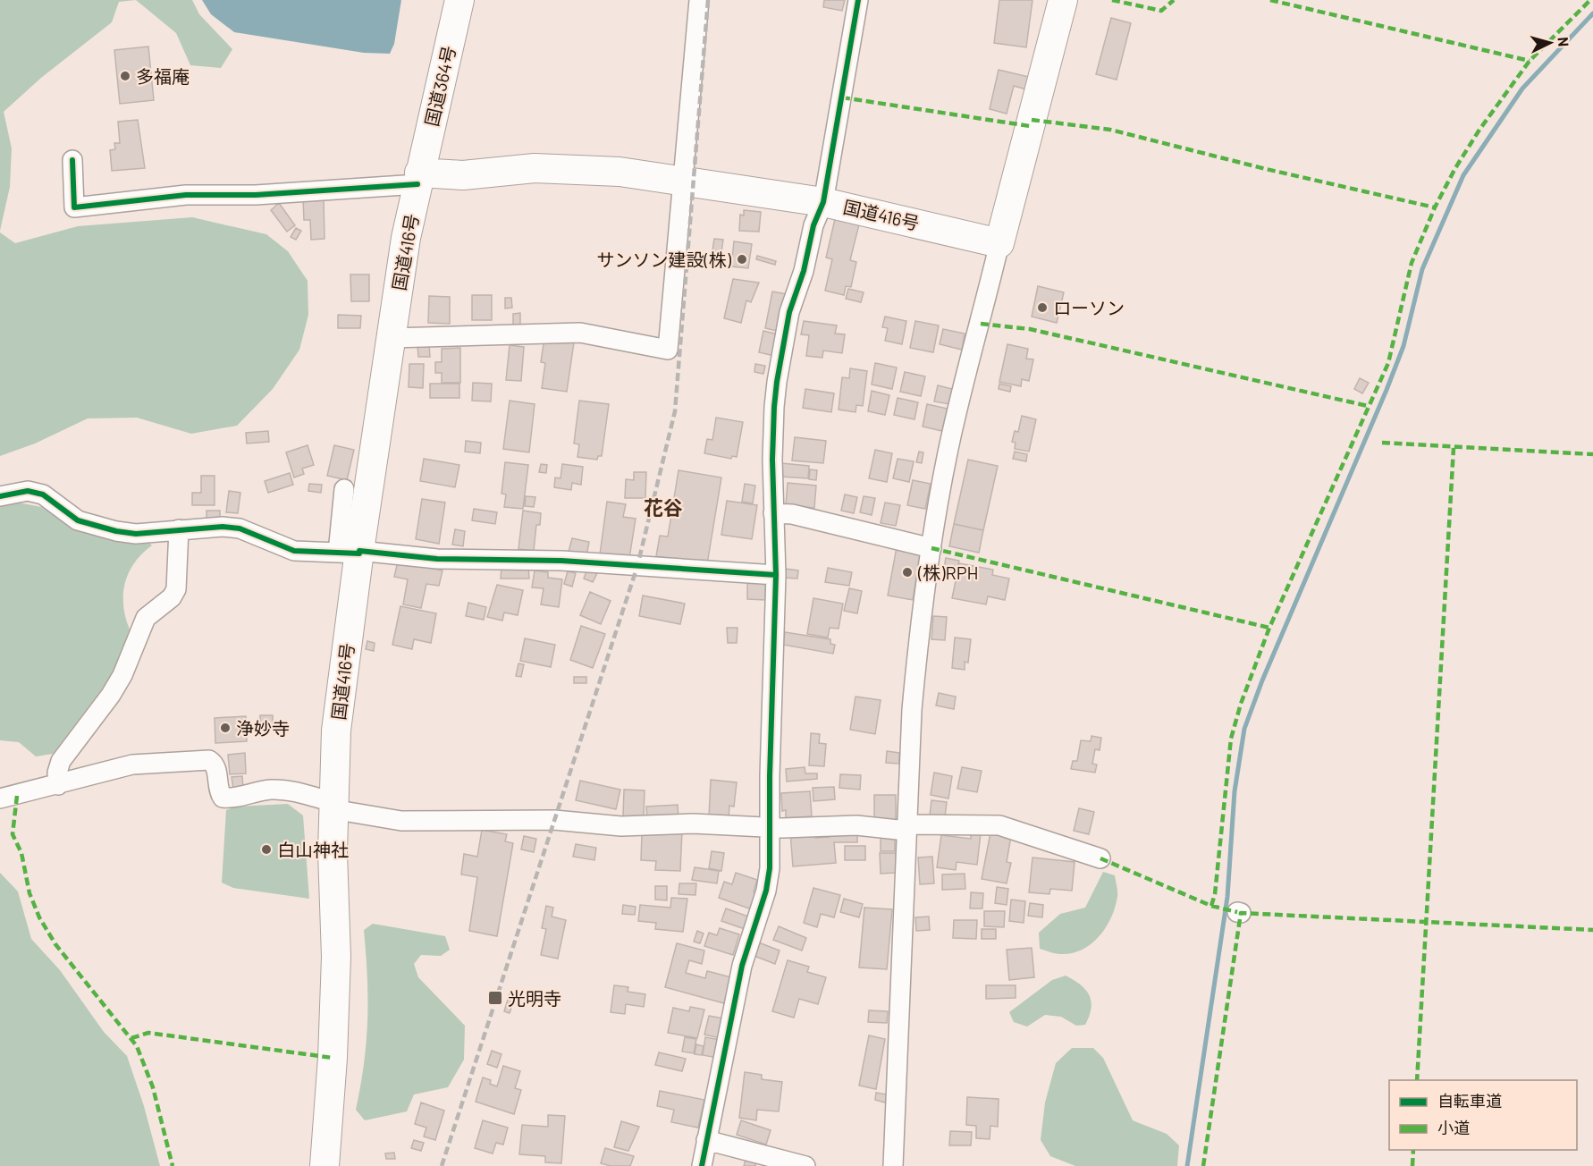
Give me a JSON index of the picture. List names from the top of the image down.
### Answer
{
  "streets": {
    "highway": ["国道364号", "国道416号"]
  },
  "crossings": [
    ["国道364号", "国道416号"]
  ],
  "districts": ["花谷"],
  "places": {
    "other": [
      "多福庵",
      "サンソン建設(株)",
      "ローソン",
      "(株)RPH",
      "浄妙寺",
      "白山神社"
    ],
    "transit": ["光明寺"]
  },
  "legend": ["自転車道", "小道"],
  "north": "right"
}
